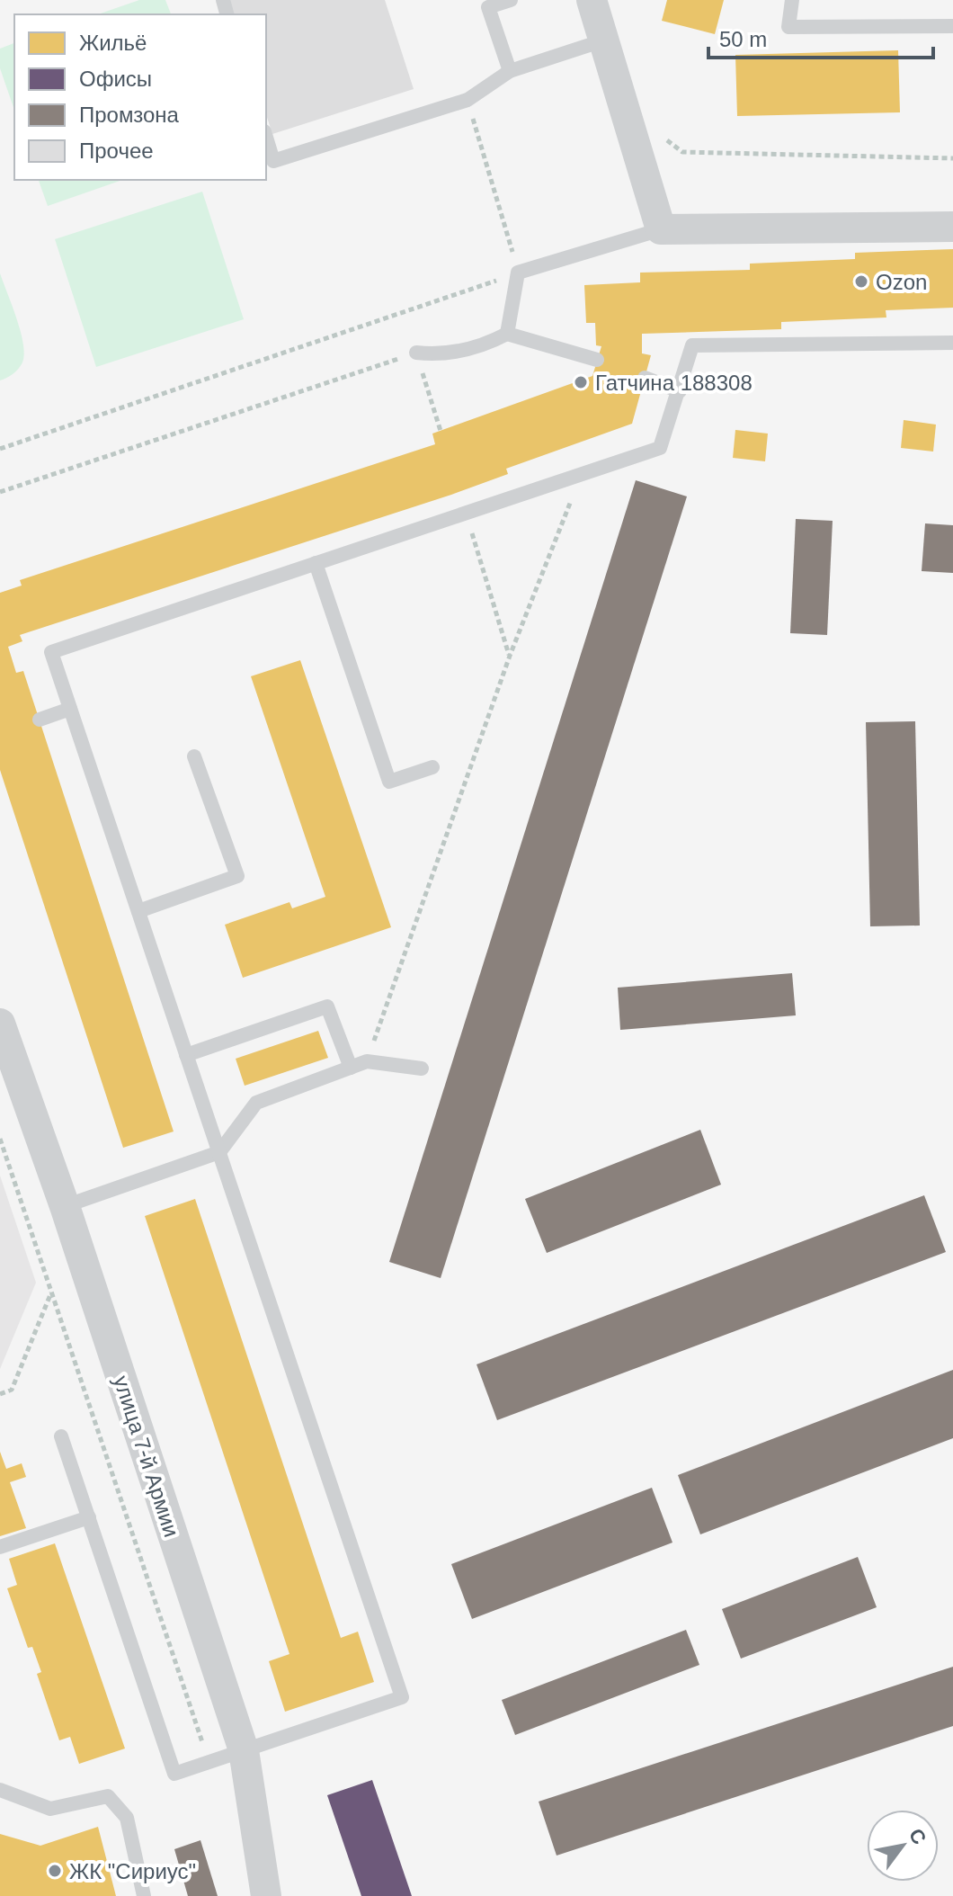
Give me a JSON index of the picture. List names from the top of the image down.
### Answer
{
  "streets": {
    "street": ["улица 7-й Армии"]
  },
  "places": ["Ozon", "Гатчина 188308", "ЖК \"Сириус\""],
  "legend": [
    "Жильё",
    "Офисы",
    "Промзона",
    "Прочее"
  ],
  "scale_bar": "50 m",
  "north": "top right"
}
